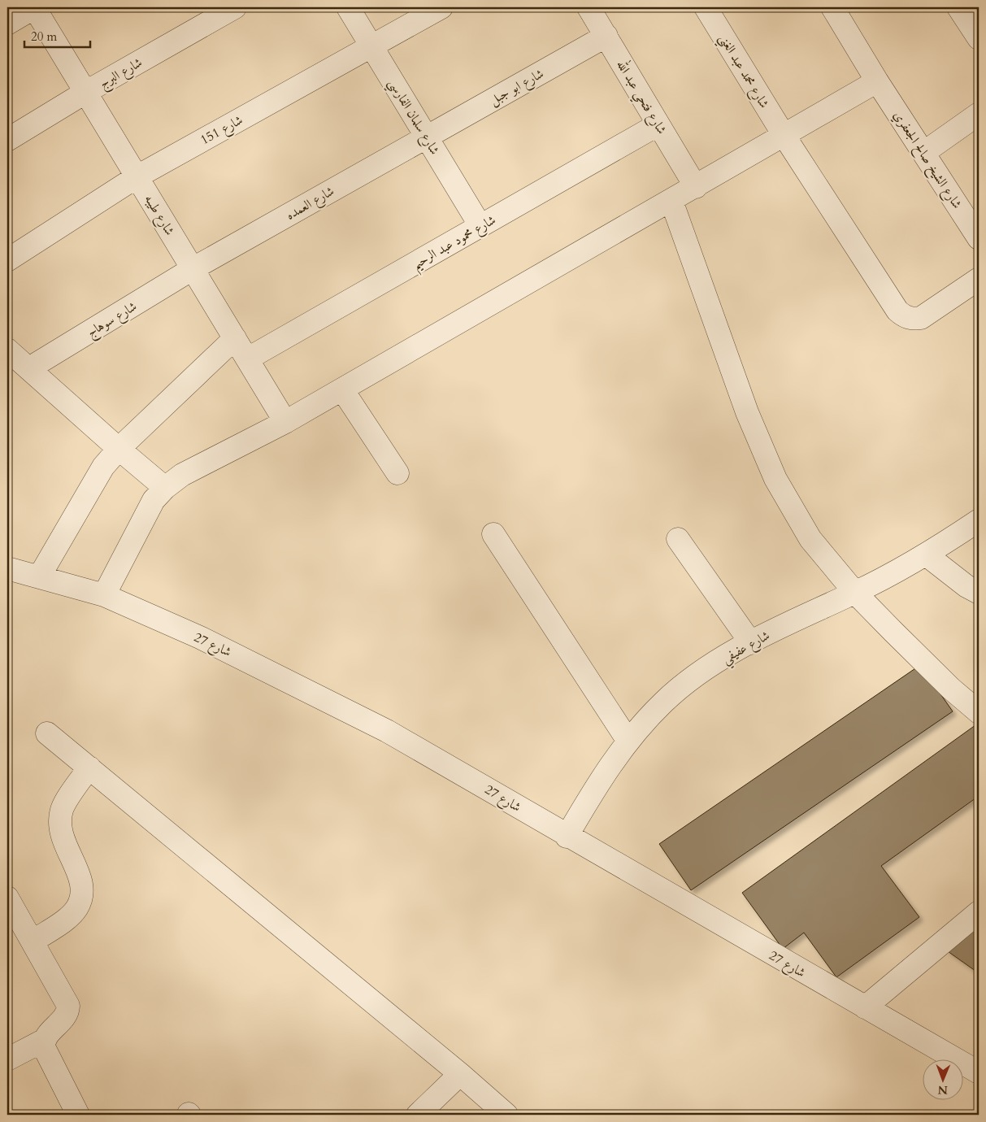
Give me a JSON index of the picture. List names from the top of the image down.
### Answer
{
  "streets": {
    "street": [
      "شارع محمد عبد الغني",
      "شارع البرج",
      "شارع ابو جبل",
      "شارع فتحي عبد الله",
      "شارع سلمان الفارسي",
      "شارع 151",
      "شارع الشيخ صالح الجعفري",
      "شارع العمده",
      "شارع طيبه",
      "شارع محمود عبد الرحيم",
      "شارع سوهاج",
      "شارع 27",
      "شارع عفيفي"
    ]
  },
  "crossings": [
    ["شارع البرج", "شارع طيبه"],
    ["شارع ابو جبل", "شارع فتحي عبد الله"],
    ["شارع ابو جبل", "شارع سلمان الفارسي"],
    ["شارع ابو جبل", "شارع العمده"],
    ["شارع فتحي عبد الله", "شارع محمود عبد الرحيم"],
    ["شارع سلمان الفارسي", "شارع 151"],
    ["شارع سلمان الفارسي", "شارع العمده"],
    ["شارع سلمان الفارسي", "شارع محمود عبد الرحيم"],
    ["شارع 151", "شارع طيبه"],
    ["شارع العمده", "شارع طيبه"],
    ["شارع العمده", "شارع سوهاج"],
    ["شارع طيبه", "شارع محمود عبد الرحيم"],
    ["شارع طيبه", "شارع سوهاج"],
    ["شارع 27", "شارع عفيفي"]
  ],
  "scale_bar": "20 m",
  "north": "bottom"
}
